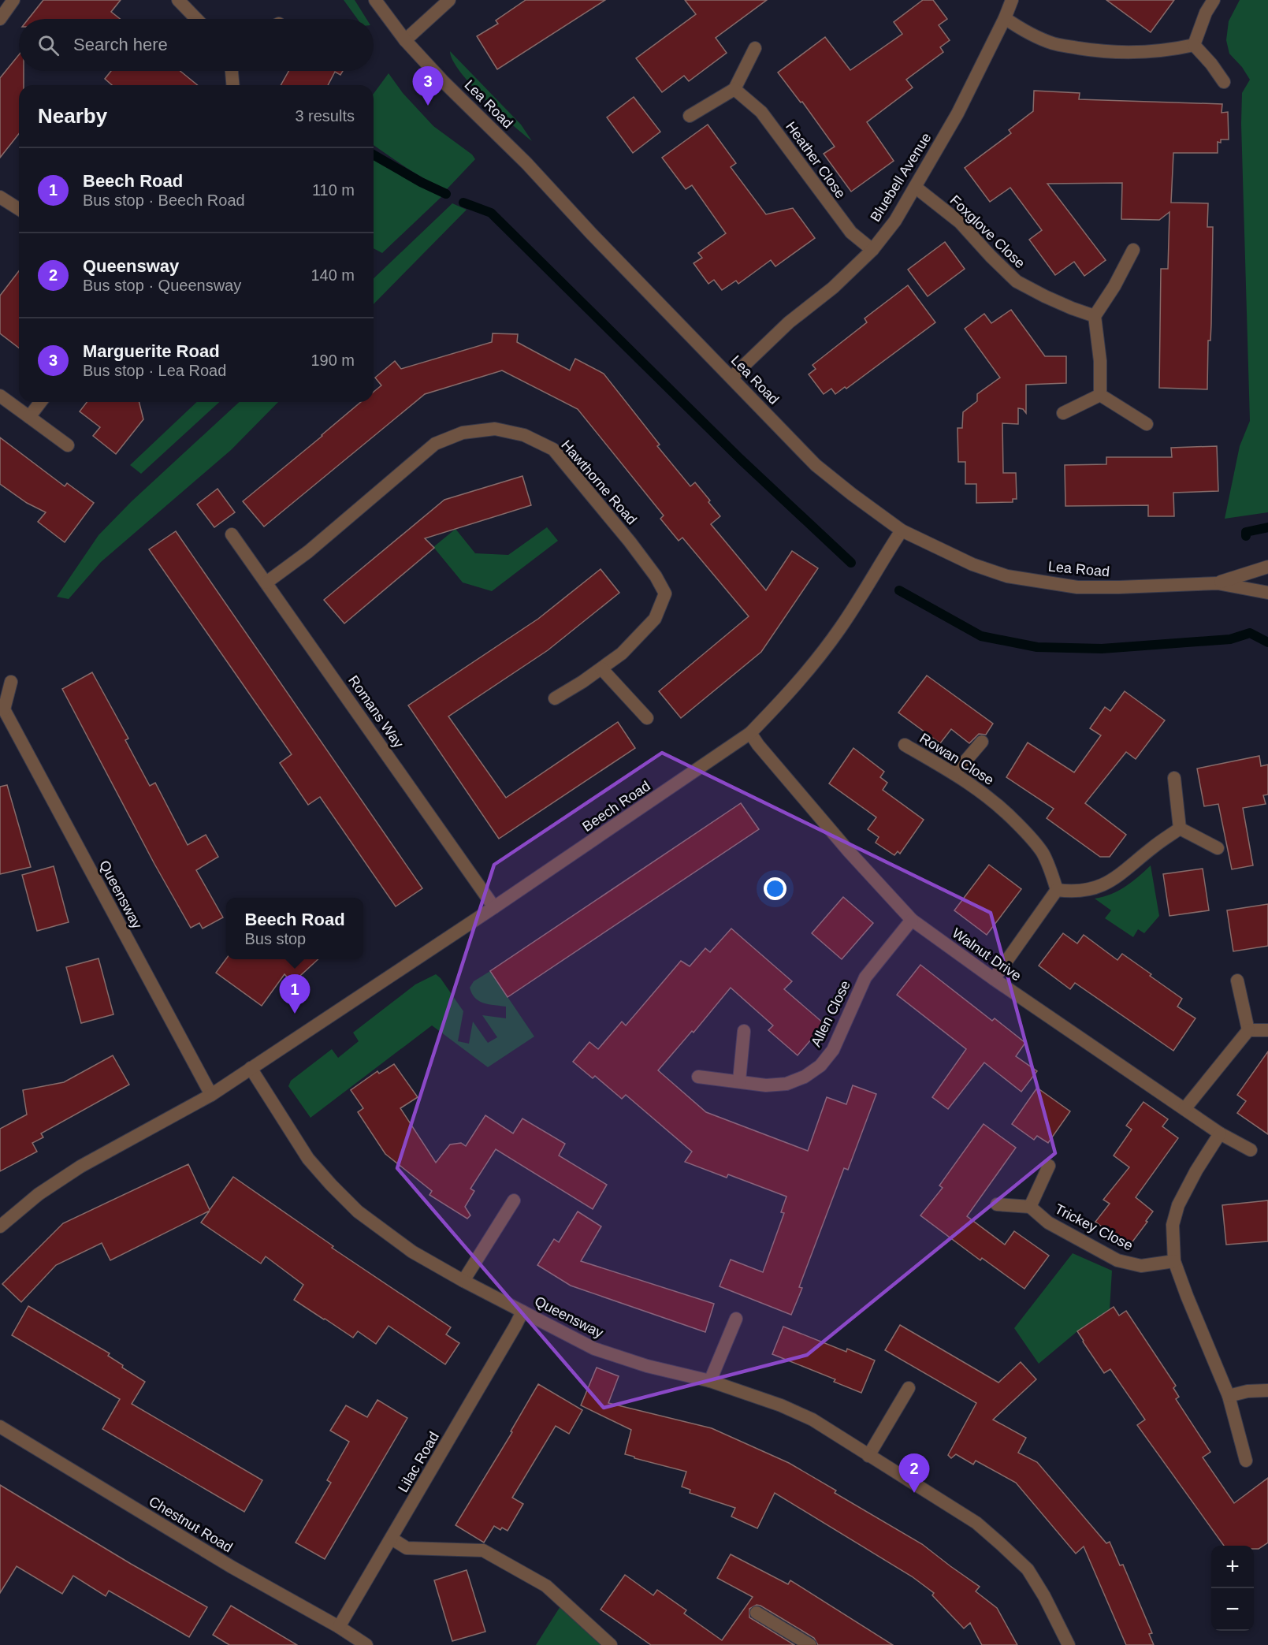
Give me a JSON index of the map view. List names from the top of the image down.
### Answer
{
  "streets": {
    "street": [
      "Lea Road",
      "Heather Close",
      "Bluebell Avenue",
      "Foxglove Close",
      "Hawthorne Road",
      "Romans Way",
      "Rowan Close",
      "Beech Road",
      "Queensway",
      "Walnut Drive",
      "Allen Close",
      "Trickey Close",
      "Lilac Road",
      "Chestnut Road"
    ]
  },
  "crossings": [
    ["Lea Road", "Bluebell Avenue"],
    ["Lea Road", "Beech Road"],
    ["Heather Close", "Bluebell Avenue"],
    ["Bluebell Avenue", "Foxglove Close"],
    ["Hawthorne Road", "Romans Way"],
    ["Romans Way", "Beech Road"],
    ["Beech Road", "Queensway"],
    ["Beech Road", "Walnut Drive"],
    ["Queensway", "Lilac Road"],
    ["Walnut Drive", "Allen Close"],
    ["Lilac Road", "Chestnut Road"]
  ],
  "page": {
    "search": "Search here",
    "pins": ["3", "1", "2"],
    "heading": ["Nearby", "3 results"],
    "list": [
      {
        "mark": "1",
        "name": "Beech Road",
        "note": "Bus stop · Beech Road",
        "value": "110 m"
      },
      {
        "mark": "2",
        "name": "Queensway",
        "note": "Bus stop · Queensway",
        "value": "140 m"
      },
      {
        "mark": "3",
        "name": "Marguerite Road",
        "note": "Bus stop · Lea Road",
        "value": "190 m"
      }
    ],
    "popup": ["Beech Road", "Bus stop"],
    "map_buttons": ["+", "−"]
  }
}
